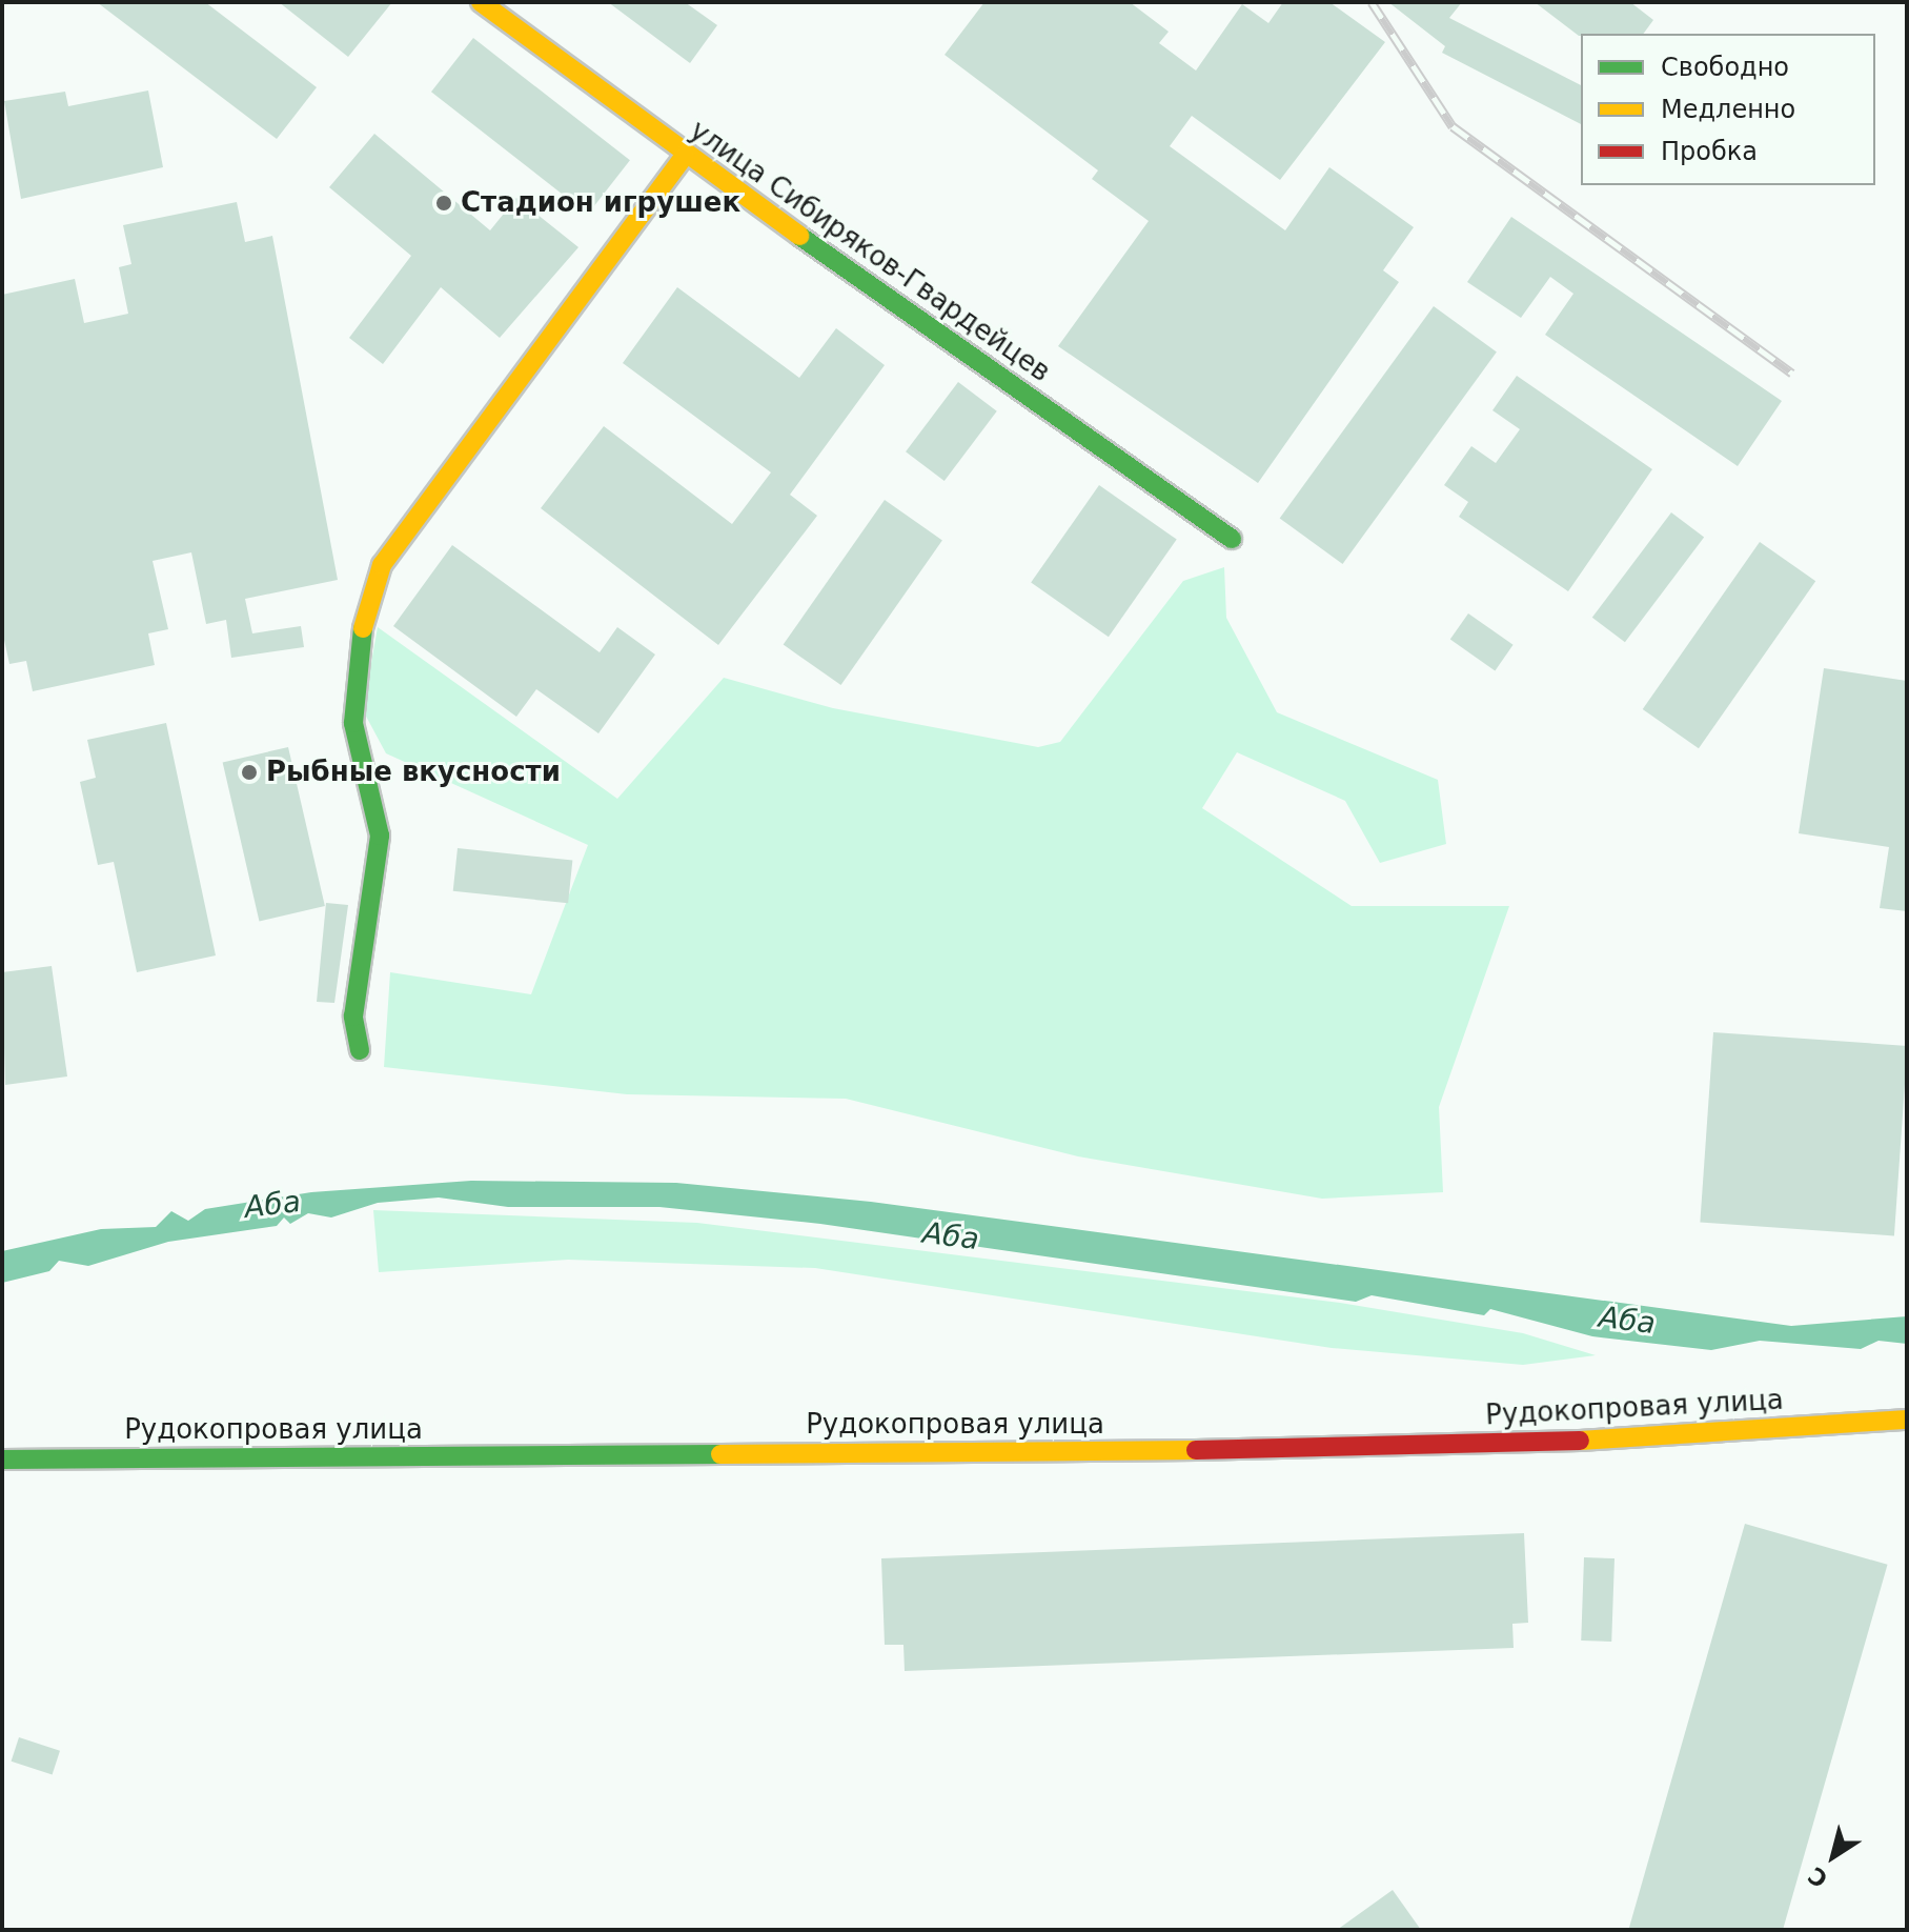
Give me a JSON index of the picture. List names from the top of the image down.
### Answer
{
  "streets": {
    "street": ["улица Сибиряков-Гвардейцев", "Рудокопровая улица"]
  },
  "water": ["Аба"],
  "places": ["Стадион игрушек", "Рыбные вкусности"],
  "legend": ["Свободно", "Медленно", "Пробка"],
  "north": "bottom left"
}
